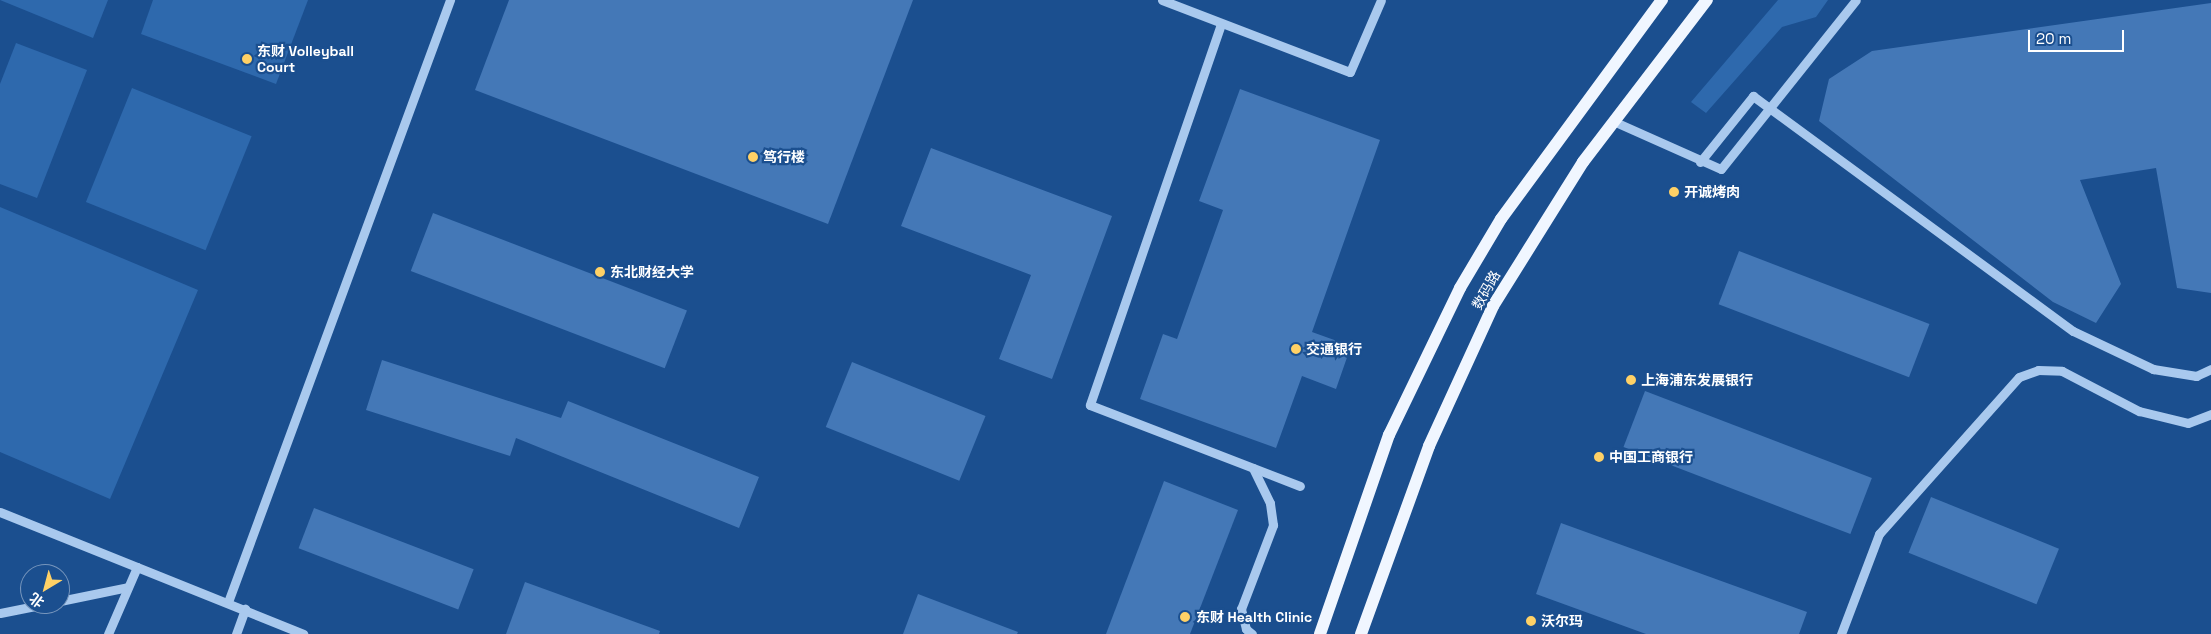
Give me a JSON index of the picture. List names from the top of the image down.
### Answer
{
  "streets": {
    "main road": ["数码路"]
  },
  "places": [
    "东财 Volleyball Court",
    "笃行楼",
    "开诚烤肉",
    "东北财经大学",
    "交通银行",
    "上海浦东发展银行",
    "中国工商银行",
    "东财 Health Clinic",
    "沃尔玛"
  ],
  "scale_bar": "20 m",
  "north": "bottom left"
}
